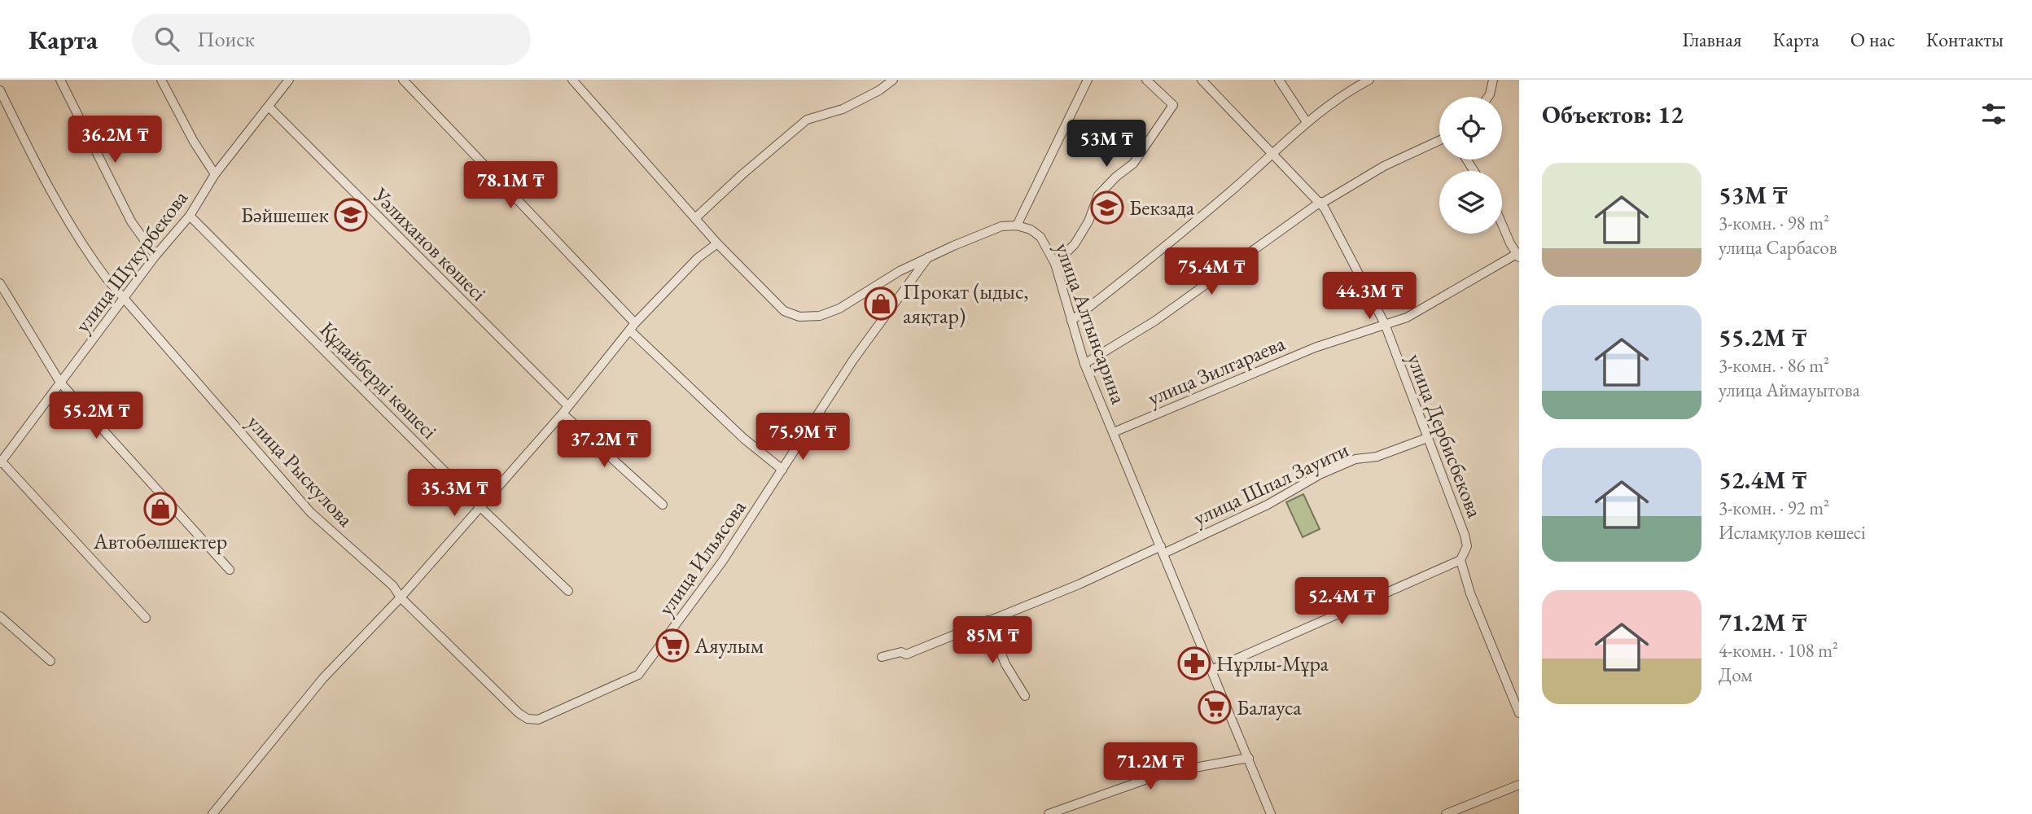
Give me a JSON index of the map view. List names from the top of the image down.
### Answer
{
  "streets": {
    "street": [
      "Уәлиханов көшесі",
      "улица Шукурбекова",
      "улица Алтынсарина",
      "улица Зилгараева",
      "Құдайберді көшесі",
      "улица Дербисбекова",
      "улица Рыскулова",
      "улица Шпал Зауити",
      "улица Ильясова"
    ]
  },
  "crossings": [
    ["Уәлиханов көшесі", "улица Шукурбекова"],
    ["улица Шукурбекова", "Құдайберді көшесі"],
    ["улица Шукурбекова", "улица Рыскулова"],
    ["улица Алтынсарина", "улица Зилгараева"],
    ["улица Алтынсарина", "улица Шпал Зауити"],
    ["улица Зилгараева", "улица Дербисбекова"],
    ["улица Дербисбекова", "улица Шпал Зауити"],
    ["улица Рыскулова", "улица Ильясова"]
  ],
  "places": {
    "school or university": ["Бекзада", "Бәйшешек"],
    "shop": ["Прокат (ыдыс, аяқтар)", "Автобөлшектер"],
    "supermarket": ["Аяулым", "Балауса"],
    "pharmacy": ["Нұрлы-Мұра"]
  },
  "page": {
    "header": "Карта",
    "search": "Поиск",
    "nav": [
      "Главная",
      "Карта",
      "О нас",
      "Контакты"
    ],
    "heading": "Объектов: 12",
    "price": [
      "36.2M ₸",
      "53M ₸",
      "78.1M ₸",
      "75.4M ₸",
      "44.3M ₸",
      "55.2M ₸",
      "75.9M ₸",
      "37.2M ₸",
      "35.3M ₸",
      "52.4M ₸",
      "85M ₸",
      "71.2M ₸"
    ],
    "list": [
      {
        "name": "53M ₸",
        "note": "3-комн. · 98 m² · улица Сарбасов"
      },
      {
        "name": "55.2M ₸",
        "note": "3-комн. · 86 m² · улица Аймауытова"
      },
      {
        "name": "52.4M ₸",
        "note": "3-комн. · 92 m² · Исламқулов көшесі"
      },
      {
        "name": "71.2M ₸",
        "note": "4-комн. · 108 m² · Дом"
      }
    ]
  }
}
